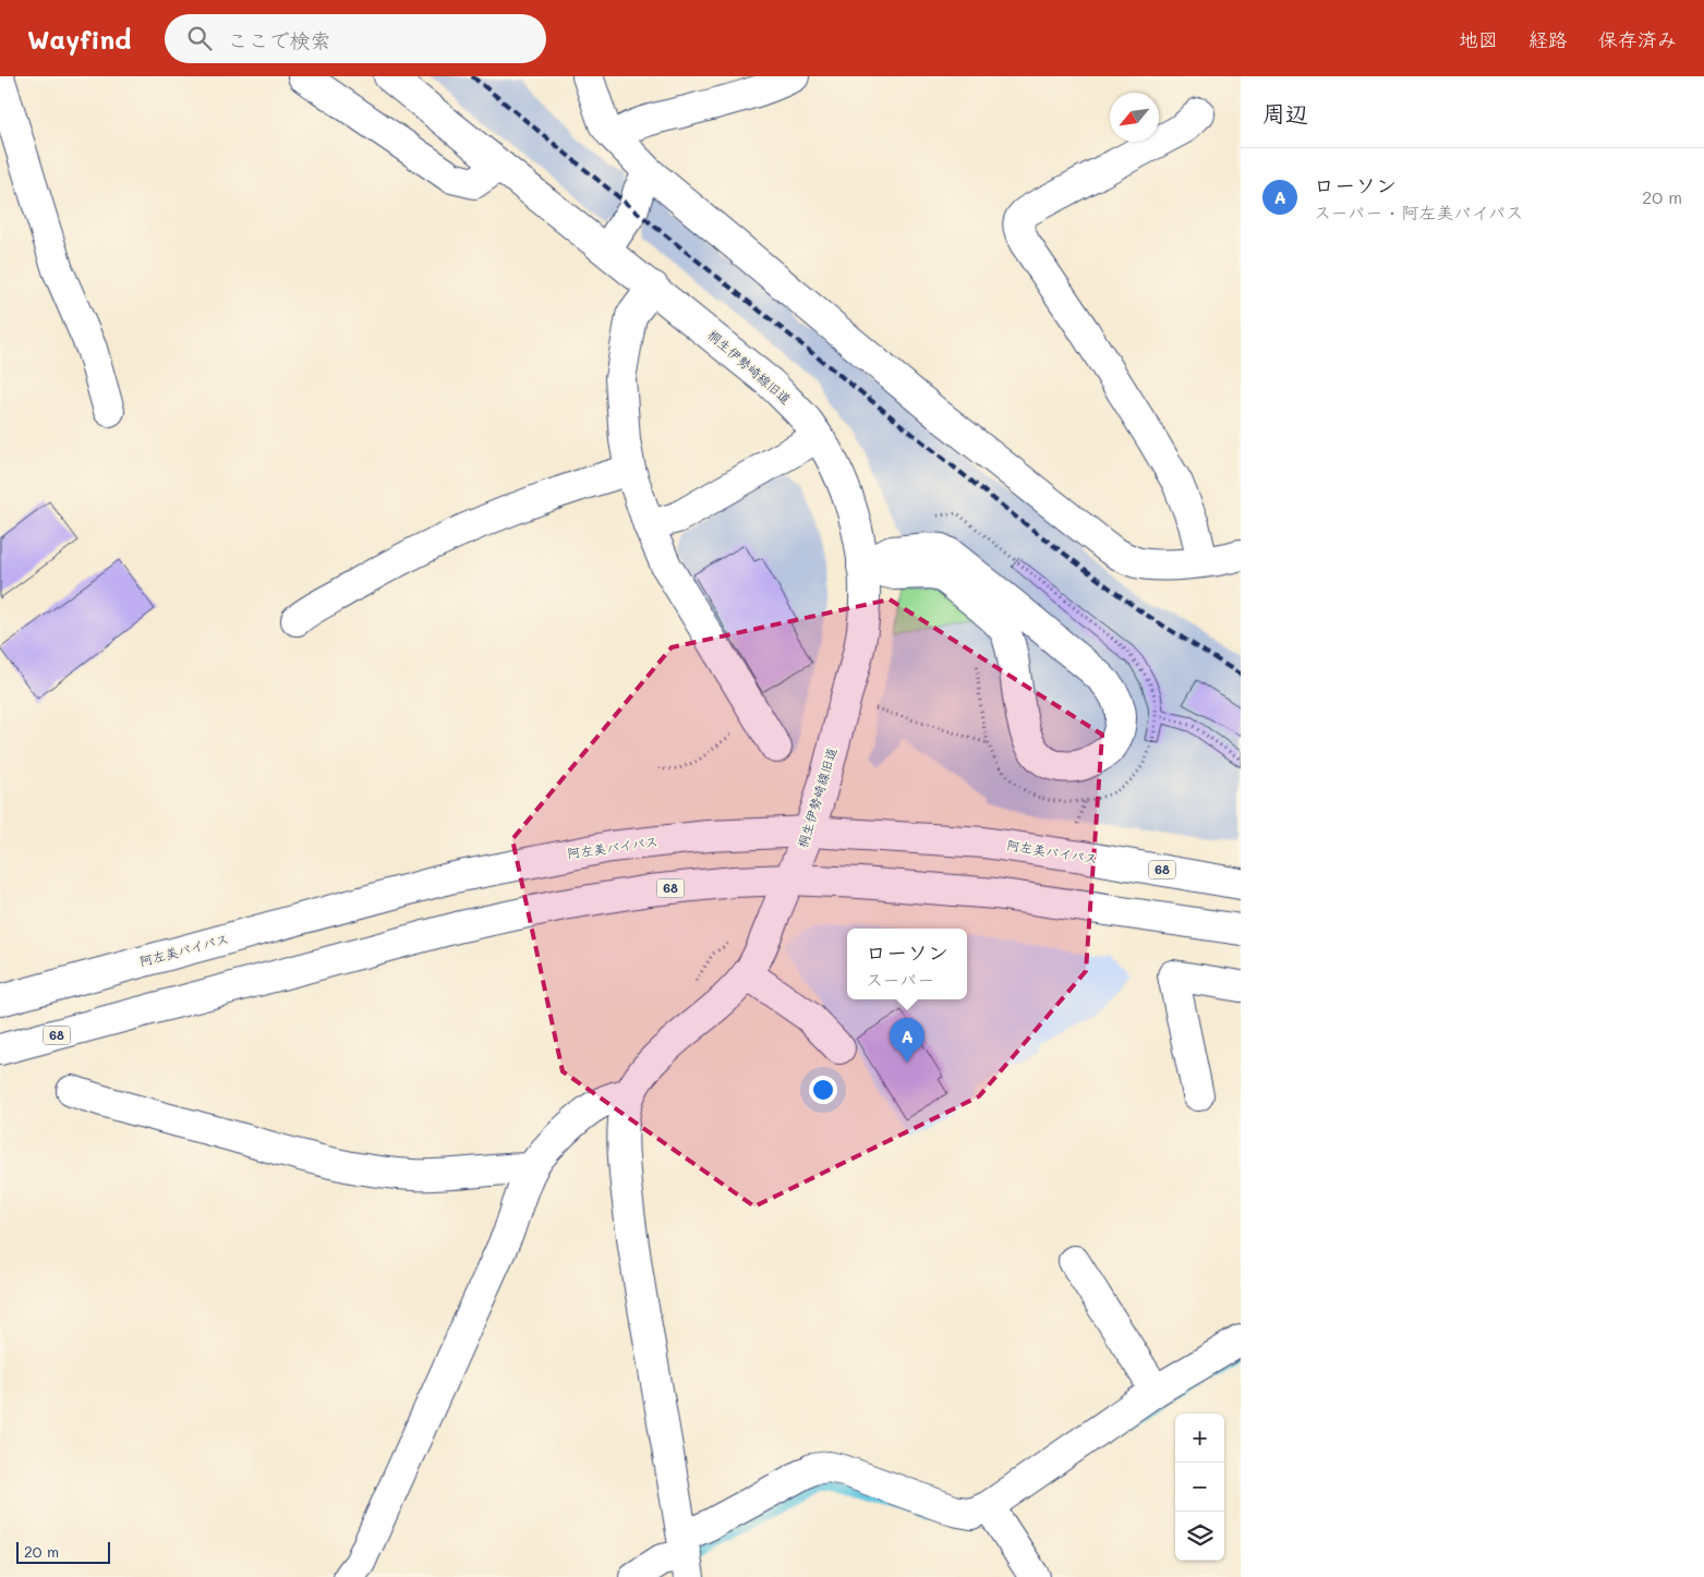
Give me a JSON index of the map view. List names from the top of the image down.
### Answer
{
  "streets": {
    "street": ["桐生伊勢崎線旧道", "阿左美バイパス", "68"]
  },
  "crossings": [
    ["桐生伊勢崎線旧道", "阿左美バイパス"],
    ["桐生伊勢崎線旧道", "68"]
  ],
  "scale_bar": "20 m",
  "north": "bottom left",
  "page": {
    "header": "Wayfind",
    "search": "ここで検索",
    "nav": ["地図", "経路", "保存済み"],
    "heading": "周辺",
    "list": [
      {
        "mark": "A",
        "name": "ローソン",
        "note": "スーパー · 阿左美バイパス",
        "value": "20 m"
      }
    ],
    "popup": ["ローソン", "スーパー"],
    "pins": "A",
    "map_buttons": ["+", "−"],
    "scale": "20 m"
  }
}
